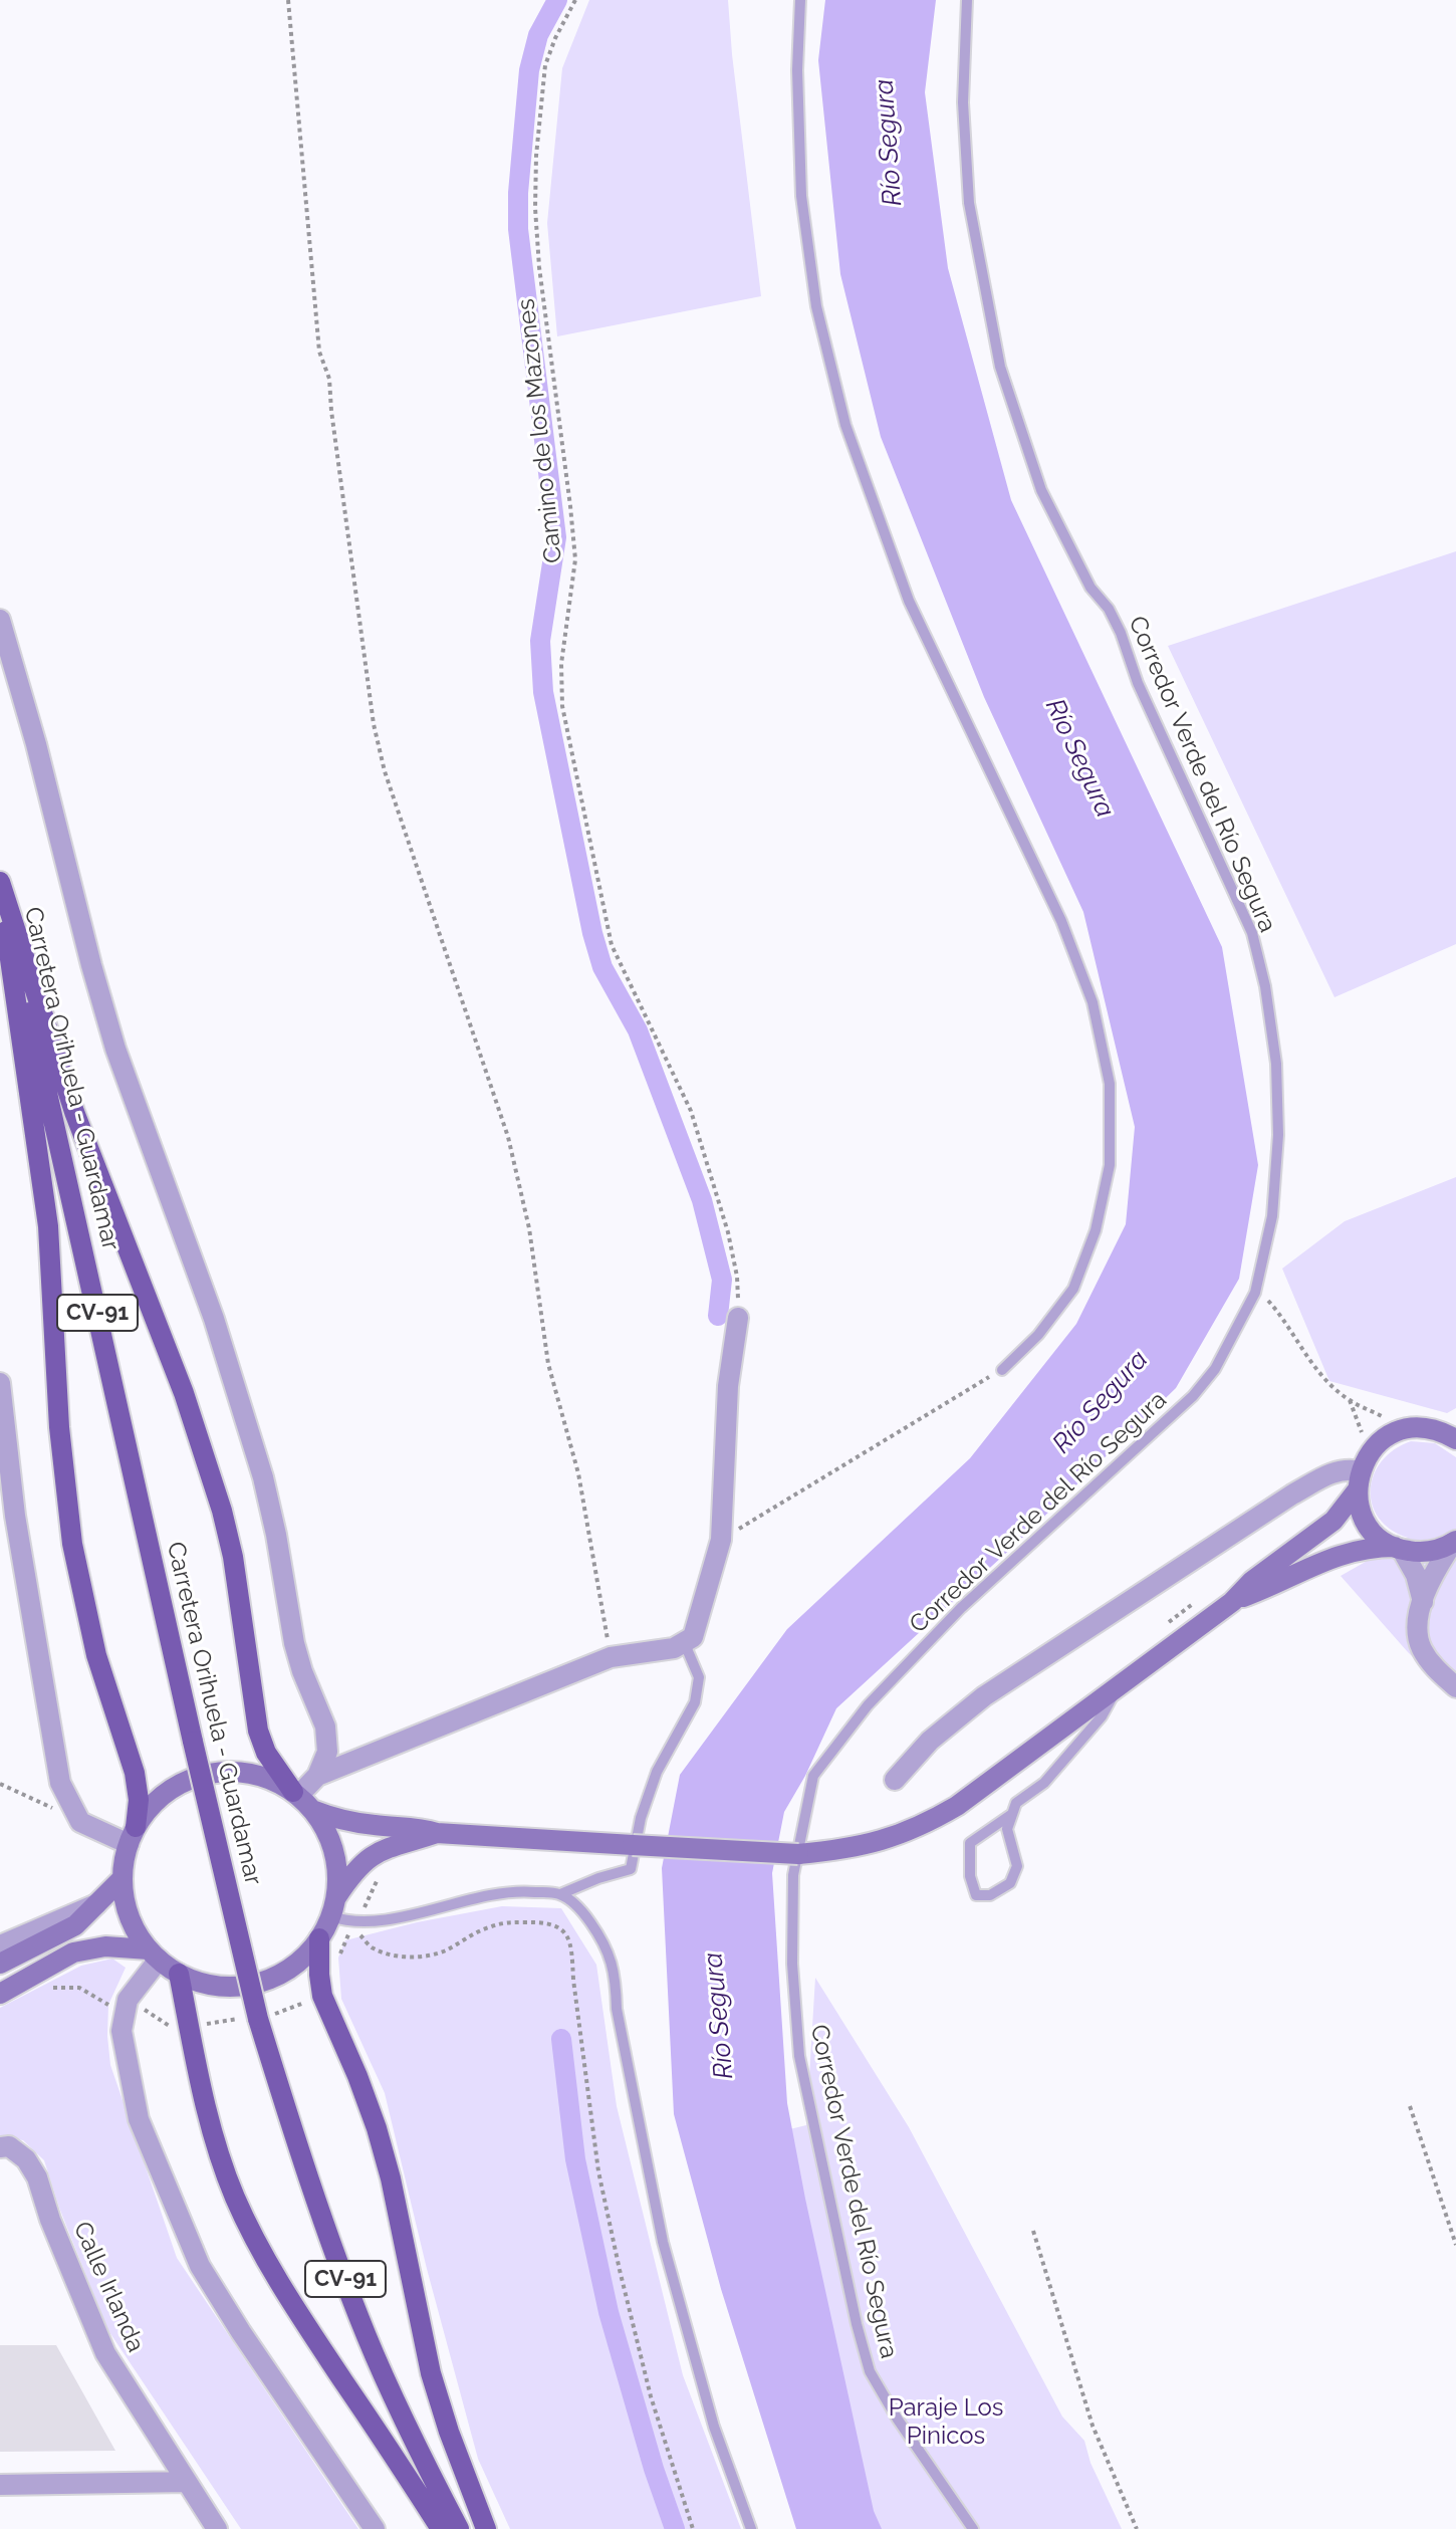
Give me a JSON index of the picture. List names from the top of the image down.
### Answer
{
  "streets": {
    "main road": ["Carretera Orihuela - Guardamar", "CV-91"],
    "street": ["Calle Irlanda"],
    "lane": ["Corredor Verde del Río Segura"],
    "path": ["Camino de los Mazones"]
  },
  "water": ["Río Segura"],
  "parks": ["Paraje Los Pinicos"]
}
